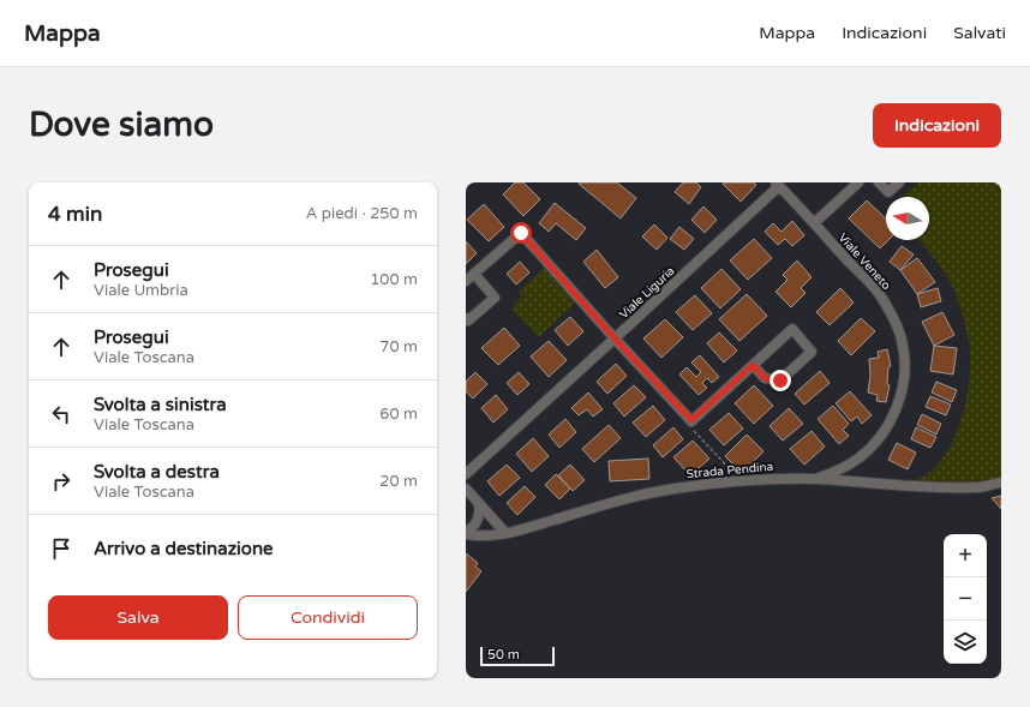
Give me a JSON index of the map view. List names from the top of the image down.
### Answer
{
  "streets": {
    "street": ["Viale Veneto", "Viale Liguria", "Strada Pendina"]
  },
  "crossings": [
    ["Viale Veneto", "Viale Liguria"],
    ["Viale Veneto", "Strada Pendina"]
  ],
  "scale_bar": "50 m",
  "north": "left",
  "page": {
    "header": "Mappa",
    "nav": ["Mappa", "Indicazioni", "Salvati"],
    "buttons": [
      "Indicazioni",
      ["Salva", "Condividi"]
    ],
    "title": "Dove siamo",
    "heading": ["4 min", "A piedi · 250 m"],
    "list": [
      ["Prosegui", "Viale Umbria", "100 m"],
      ["Prosegui", "Viale Toscana", "70 m"],
      ["Svolta a sinistra", "Viale Toscana", "60 m"],
      ["Svolta a destra", "Viale Toscana", "20 m"],
      "Arrivo a destinazione"
    ],
    "map_buttons": ["+", "−"],
    "scale": "50 m"
  }
}
